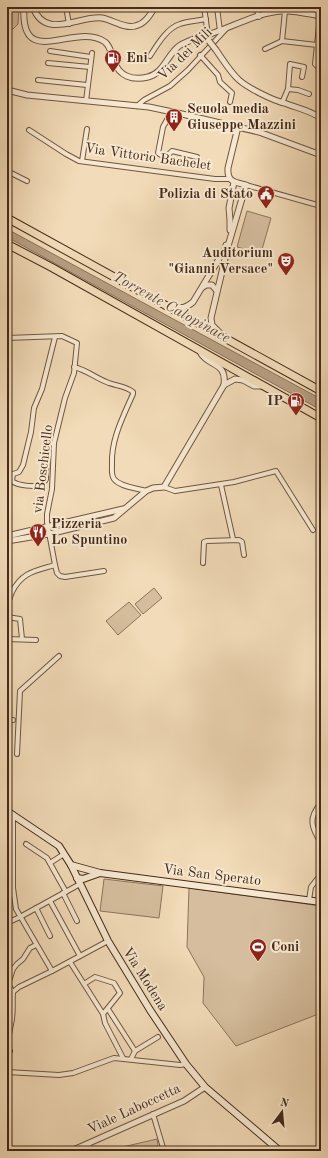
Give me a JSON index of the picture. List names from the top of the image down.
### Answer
{
  "streets": {
    "main road": ["Via San Sperato", "Via Modena"],
    "street": [
      "Via dei Mili",
      "Via Vittorio Bachelet",
      "via Boschicello",
      "Viale Laboccetta"
    ]
  },
  "crossings": [
    ["Via San Sperato", "Via Modena"],
    ["Via Modena", "Viale Laboccetta"]
  ],
  "water": ["Torrente Calopinace"],
  "places": {
    "fuel station": ["Eni", "IP"],
    "building": ["Scuola media Giuseppe Mazzini"],
    "public building": ["Polizia di Stato"],
    "theatre": ["Auditorium \"Gianni Versace\""],
    "restaurant": ["Pizzeria Lo Spuntino"],
    "sports": ["Coni"]
  },
  "north": "top"
}
